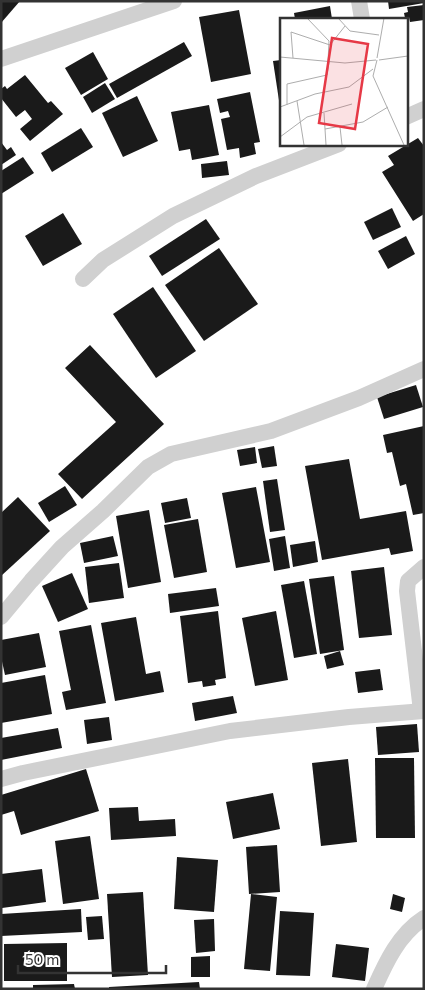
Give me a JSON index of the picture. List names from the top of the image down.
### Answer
{
  "scale_bar": "50 m"
}
